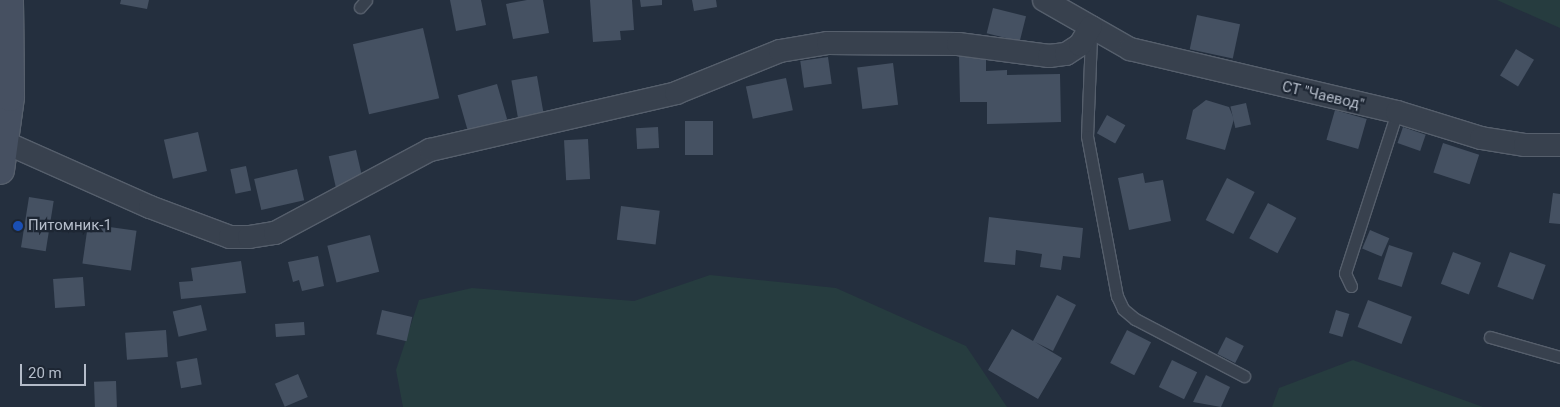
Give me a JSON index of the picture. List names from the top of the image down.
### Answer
{
  "streets": {
    "street": ["СТ \"Чаевод\""]
  },
  "places": ["Питомник-1"],
  "scale_bar": "20 m"
}
